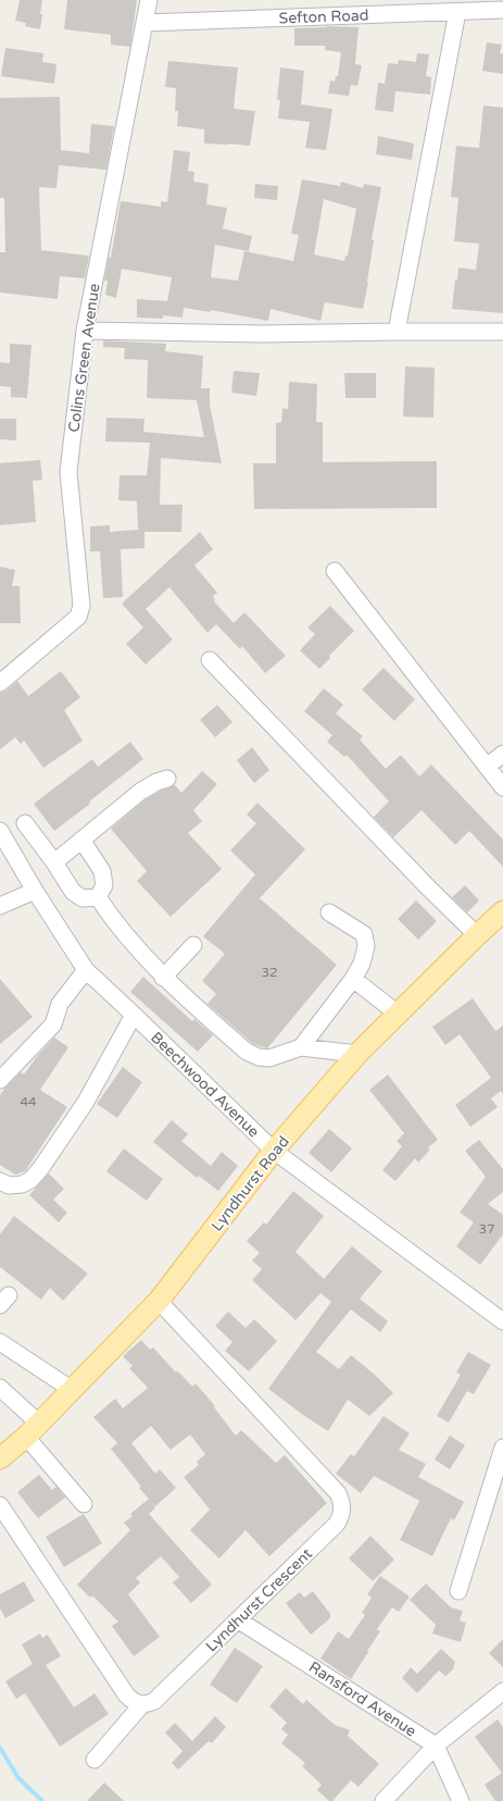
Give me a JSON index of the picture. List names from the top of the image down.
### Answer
{
  "streets": {
    "main road": ["Lyndhurst Road"],
    "street": [
      "Sefton Road",
      "Colins Green Avenue",
      "Beechwood Avenue",
      "Lyndhurst Crescent",
      "Ransford Avenue"
    ]
  },
  "crossings": [
    ["Sefton Road", "Colins Green Avenue"],
    ["Beechwood Avenue", "Lyndhurst Road"],
    ["Lyndhurst Road", "Lyndhurst Crescent"],
    ["Lyndhurst Crescent", "Ransford Avenue"]
  ],
  "house_numbers": ["32", "44", "37"]
}
